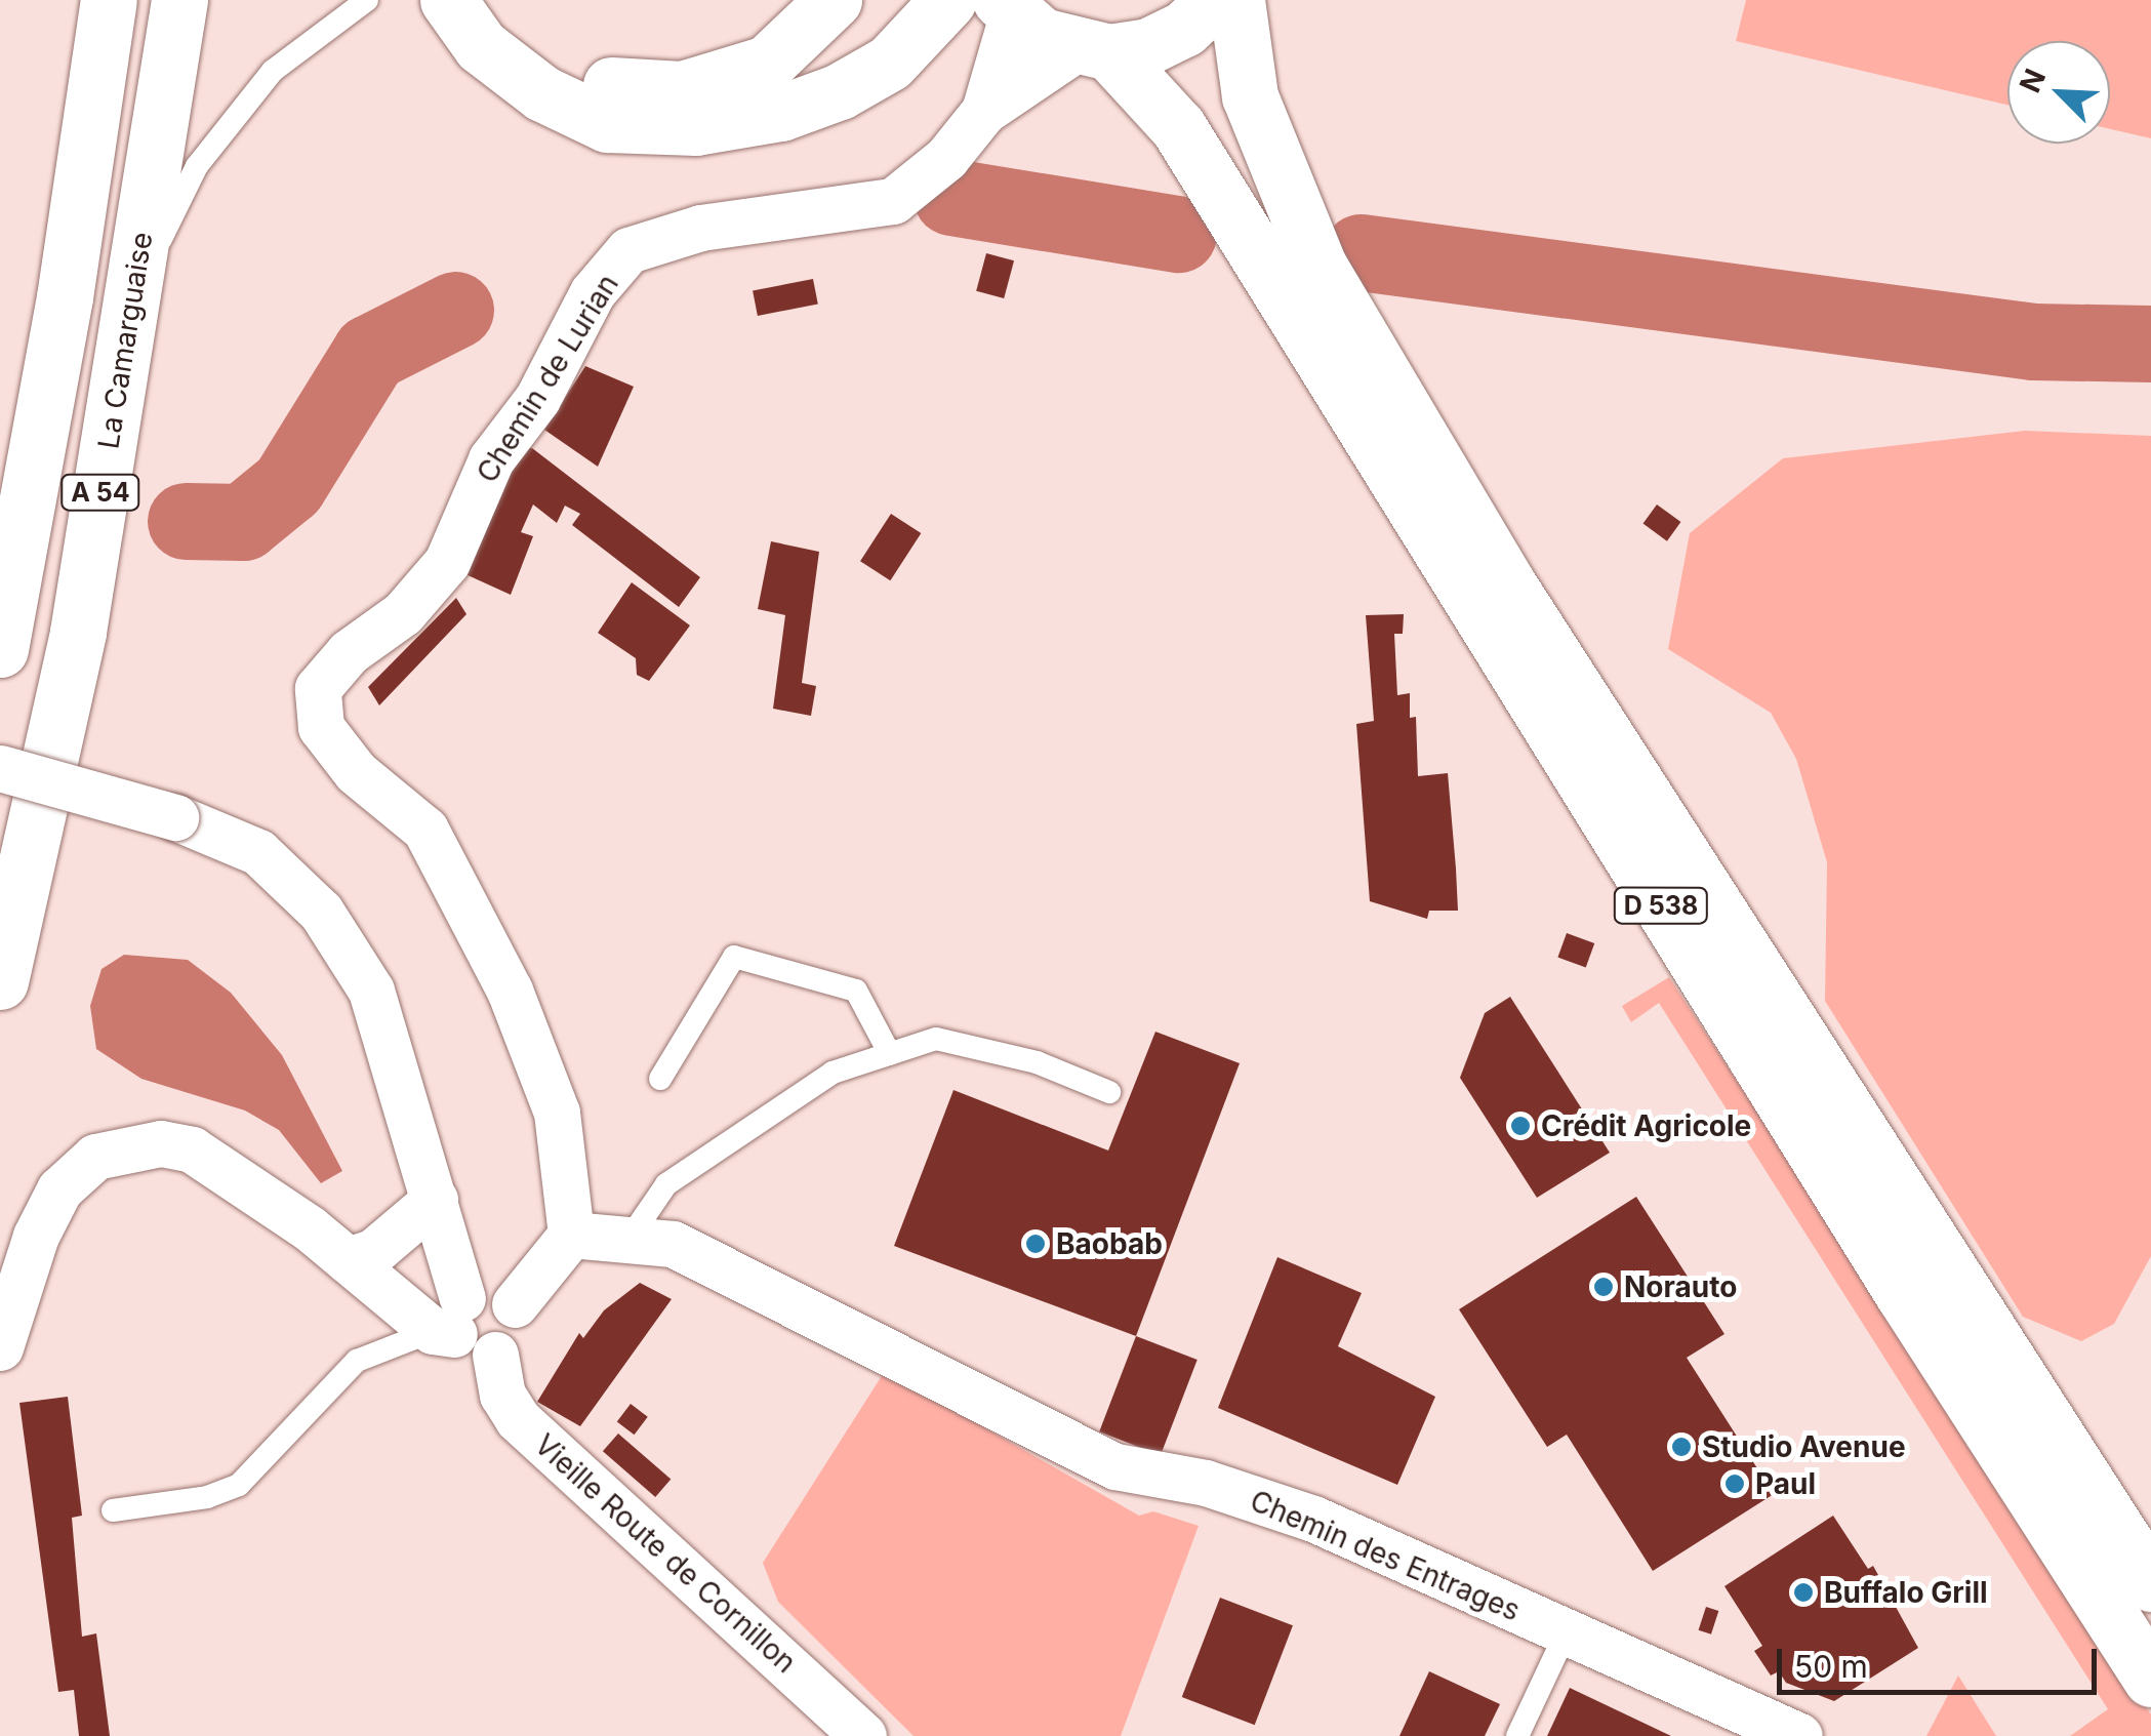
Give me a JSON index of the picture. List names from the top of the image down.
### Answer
{
  "streets": {
    "main road": ["La Camarguaise", "A 54", "D 538"],
    "street": ["Chemin de Lurian", "Vieille Route de Cornillon", "Chemin des Entrages"]
  },
  "crossings": [
    ["Chemin de Lurian", "D 538"],
    ["Chemin de Lurian", "Chemin des Entrages"]
  ],
  "places": [
    "Crédit Agricole",
    "Baobab",
    "Norauto",
    "Studio Avenue",
    "Paul",
    "Buffalo Grill"
  ],
  "scale_bar": "50 m",
  "north": "top left"
}
